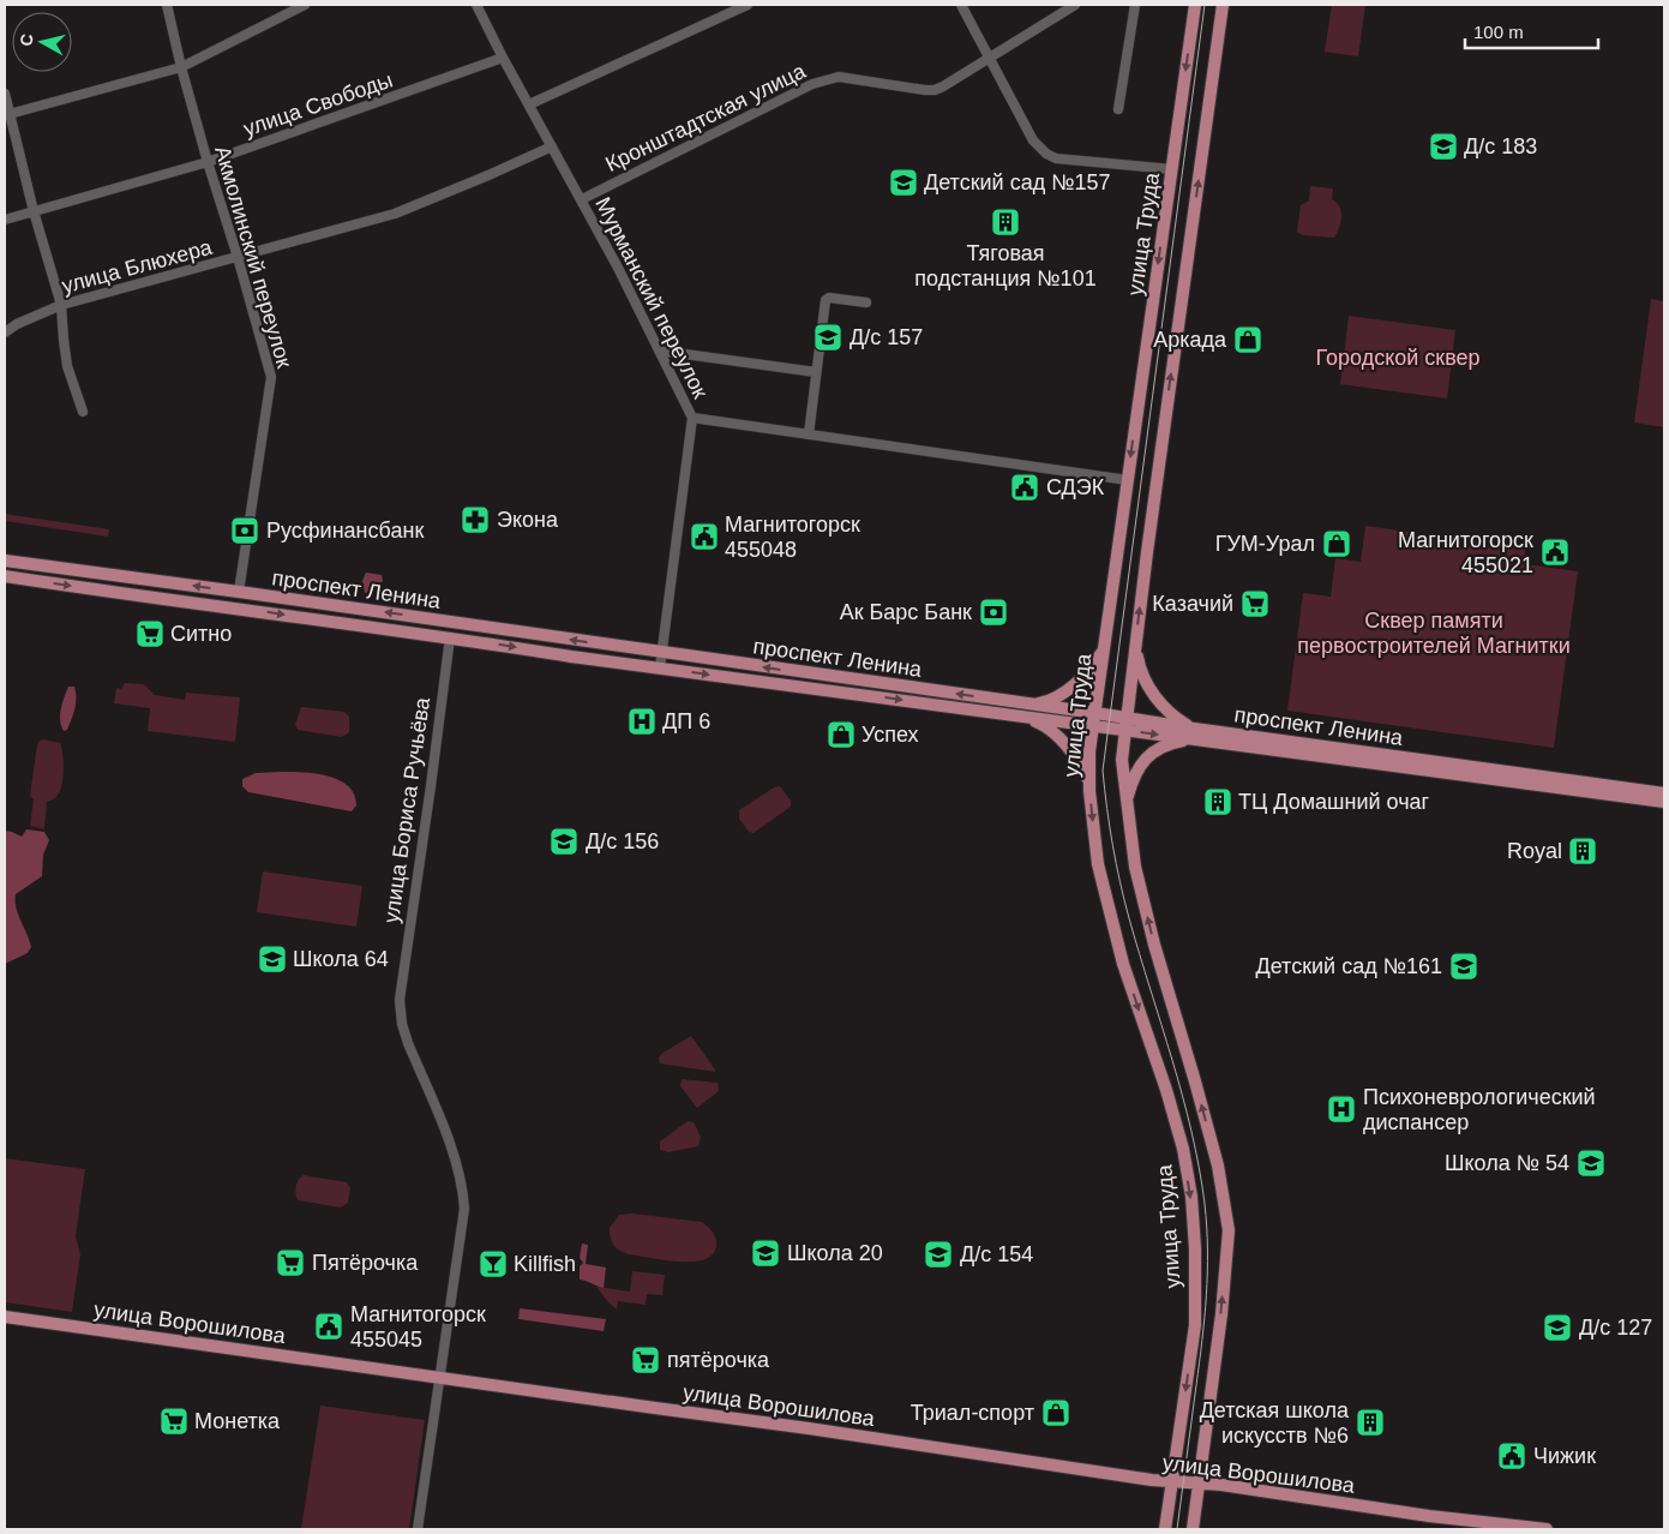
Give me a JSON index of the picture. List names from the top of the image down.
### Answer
{
  "streets": {
    "main road": [
      "улица Труда",
      "проспект Ленина",
      "улица Бориса Ручьёва",
      "улица Ворошилова"
    ],
    "street": [
      "улица Свободы",
      "Кронштадтская улица",
      "Акмолинский переулок",
      "улица Блюхера",
      "Мурманский переулок"
    ]
  },
  "crossings": [
    ["улица Свободы", "Акмолинский переулок"],
    ["улица Свободы", "Мурманский переулок"],
    ["Кронштадтская улица", "Мурманский переулок"],
    ["улица Труда", "проспект Ленина"],
    ["улица Труда", "улица Ворошилова"],
    ["Акмолинский переулок", "улица Блюхера"],
    ["Акмолинский переулок", "проспект Ленина"],
    ["улица Блюхера", "Мурманский переулок"],
    ["Мурманский переулок", "проспект Ленина"],
    ["проспект Ленина", "улица Бориса Ручьёва"],
    ["улица Бориса Ручьёва", "улица Ворошилова"]
  ],
  "parks": ["Городской сквер", "Сквер памяти первостроителей Магнитки"],
  "places": {
    "school or university": [
      "Д/с 183",
      "Детский сад №157",
      "Д/с 157",
      "Д/с 156",
      "Школа 64",
      "Детский сад №161",
      "Школа № 54",
      "Школа 20",
      "Д/с 154",
      "Д/с 127"
    ],
    "building": [
      "Тяговая подстанция №101",
      "ТЦ Домашний очаг",
      "Royal",
      "Детская школа искусств №6"
    ],
    "shop": [
      "Аркада",
      "ГУМ-Урал",
      "Успех",
      "Триал-спорт"
    ],
    "public building": [
      "СДЭК",
      "Магнитогорск 455048",
      "Магнитогорск 455021",
      "Магнитогорск 455045",
      "Чижик"
    ],
    "pharmacy": ["Экона"],
    "bank": ["Русфинансбанк", "Ак Барс Банк"],
    "supermarket": [
      "Казачий",
      "Ситно",
      "Пятёрочка",
      "пятёрочка",
      "Монетка"
    ],
    "hospital": ["ДП 6", "Психоневрологический диспансер"],
    "bar": ["Killfish"]
  },
  "scale_bar": "100 m",
  "north": "left"
}
